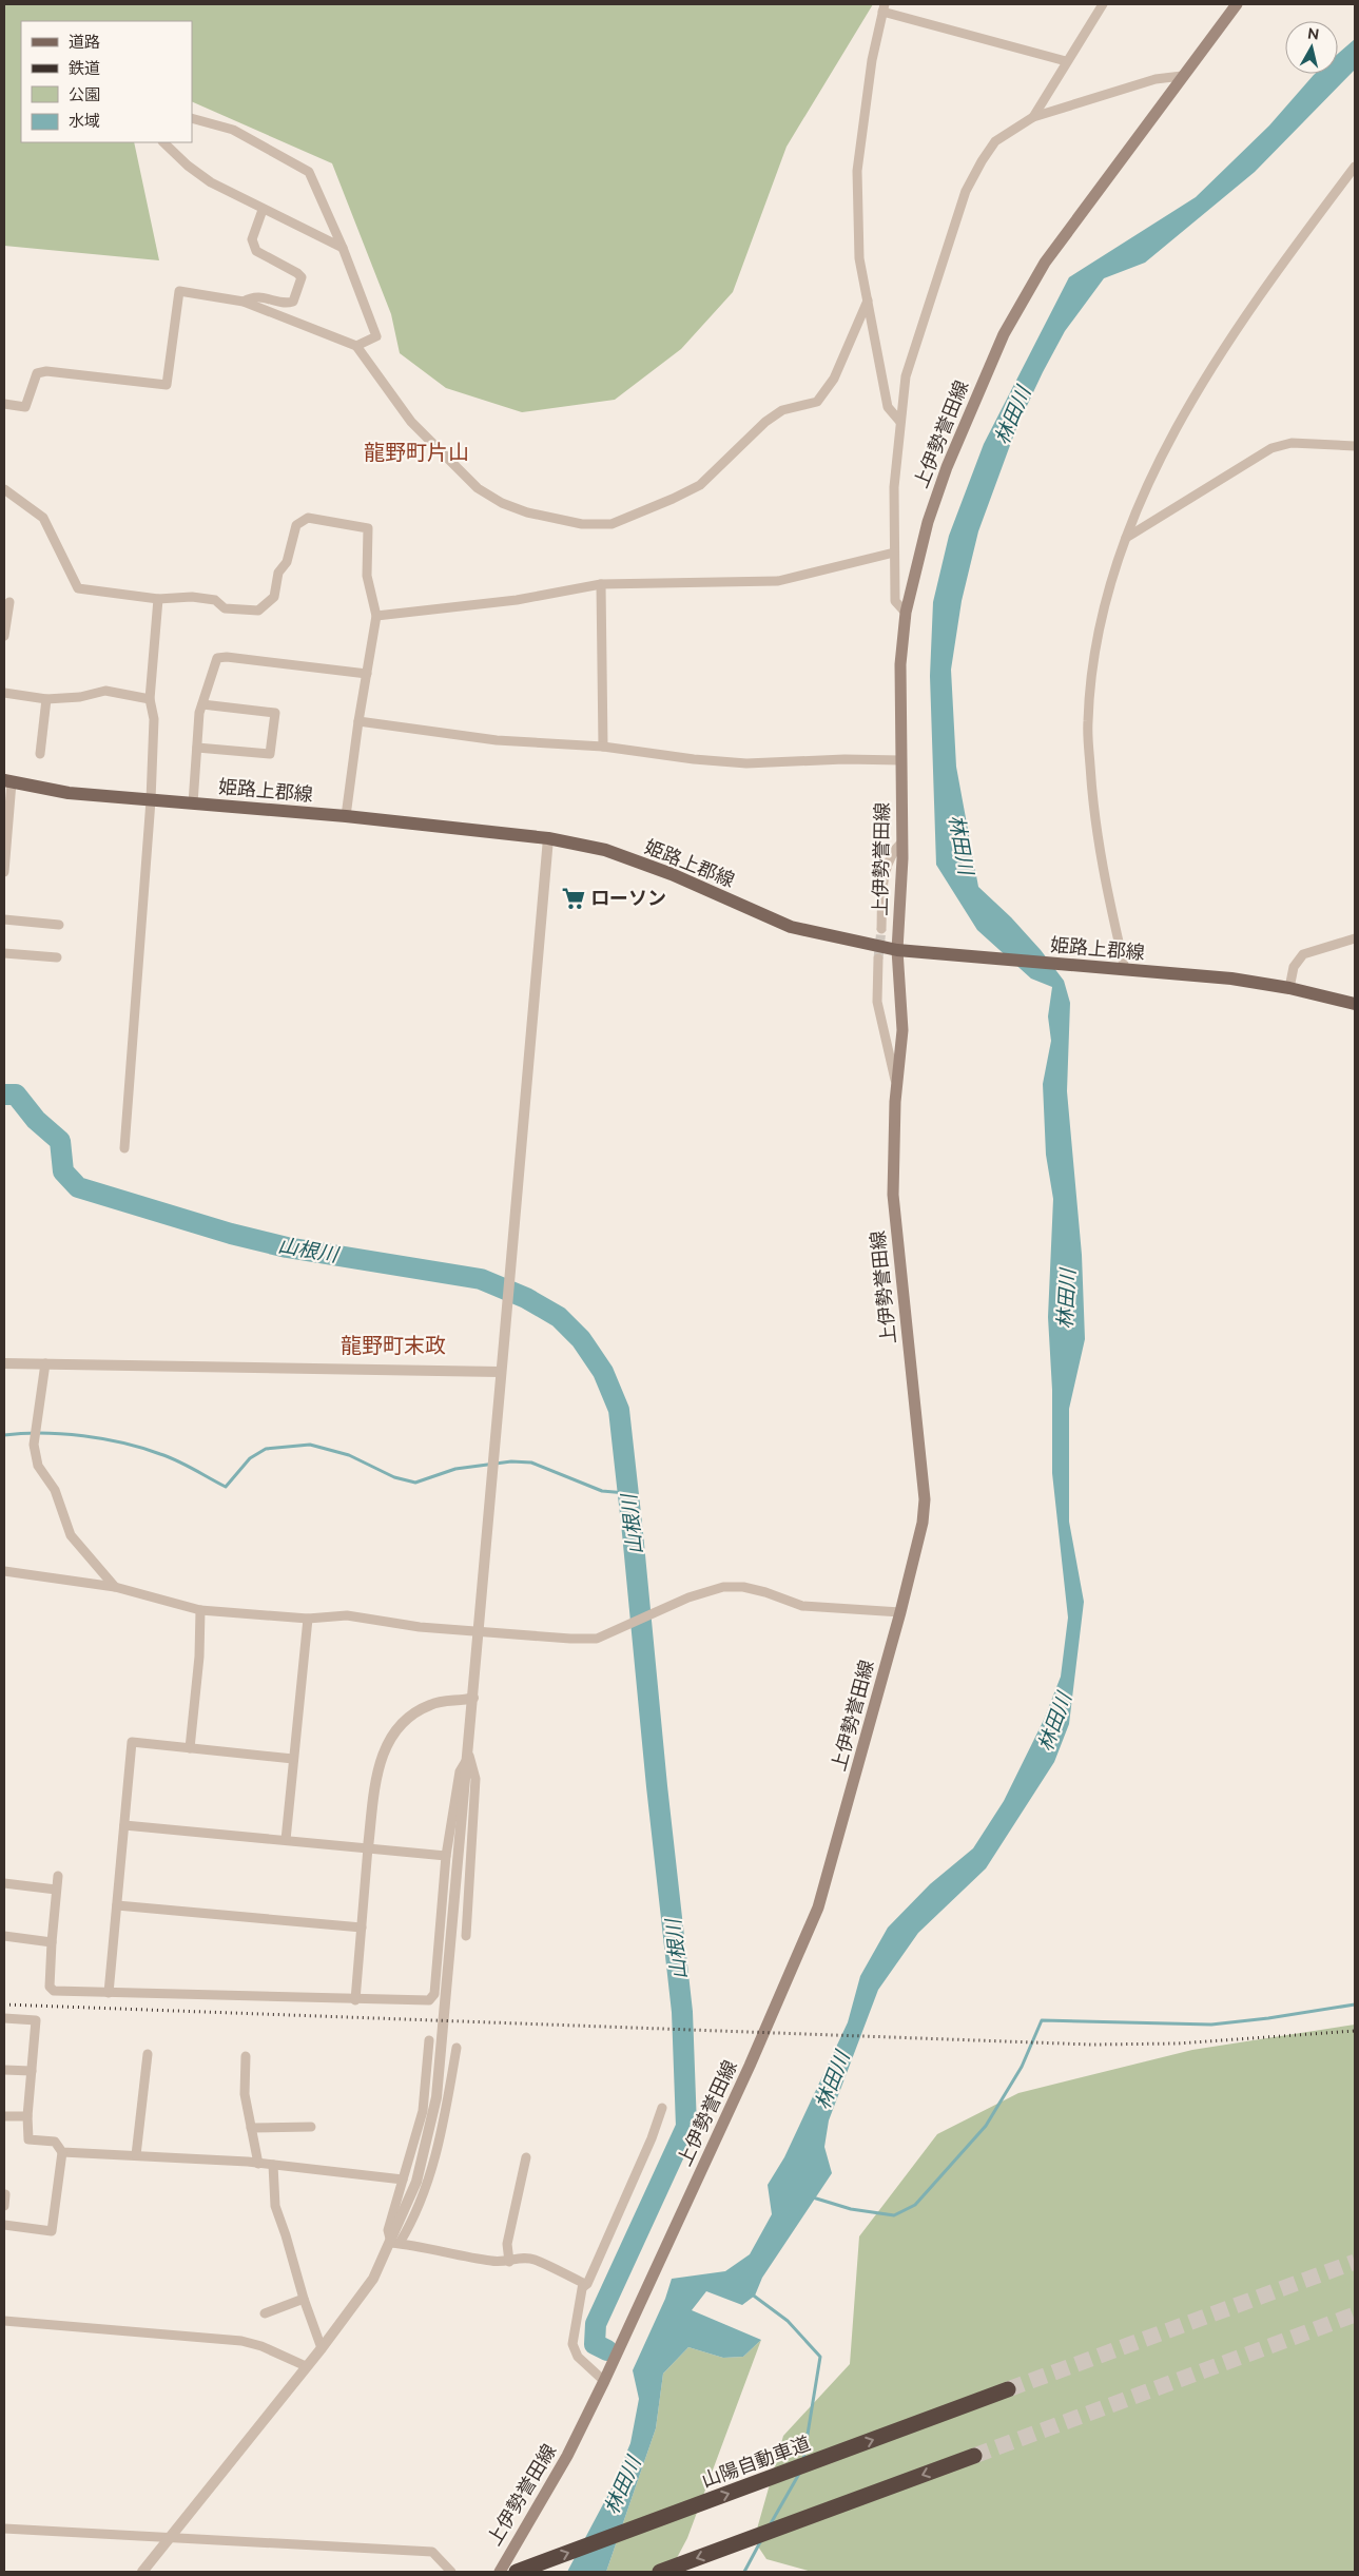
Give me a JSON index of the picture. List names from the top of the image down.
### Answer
{
  "streets": {
    "highway": ["山陽自動車道"],
    "main road": ["上伊勢誉田線", "姫路上郡線"]
  },
  "crossings": [
    ["上伊勢誉田線", "姫路上郡線"]
  ],
  "districts": ["龍野町片山", "龍野町末政"],
  "water": ["林田川", "山根川"],
  "places": {
    "supermarket": ["ローソン"]
  },
  "legend": [
    "道路",
    "鉄道",
    "公園",
    "水域"
  ],
  "north": "top"
}
